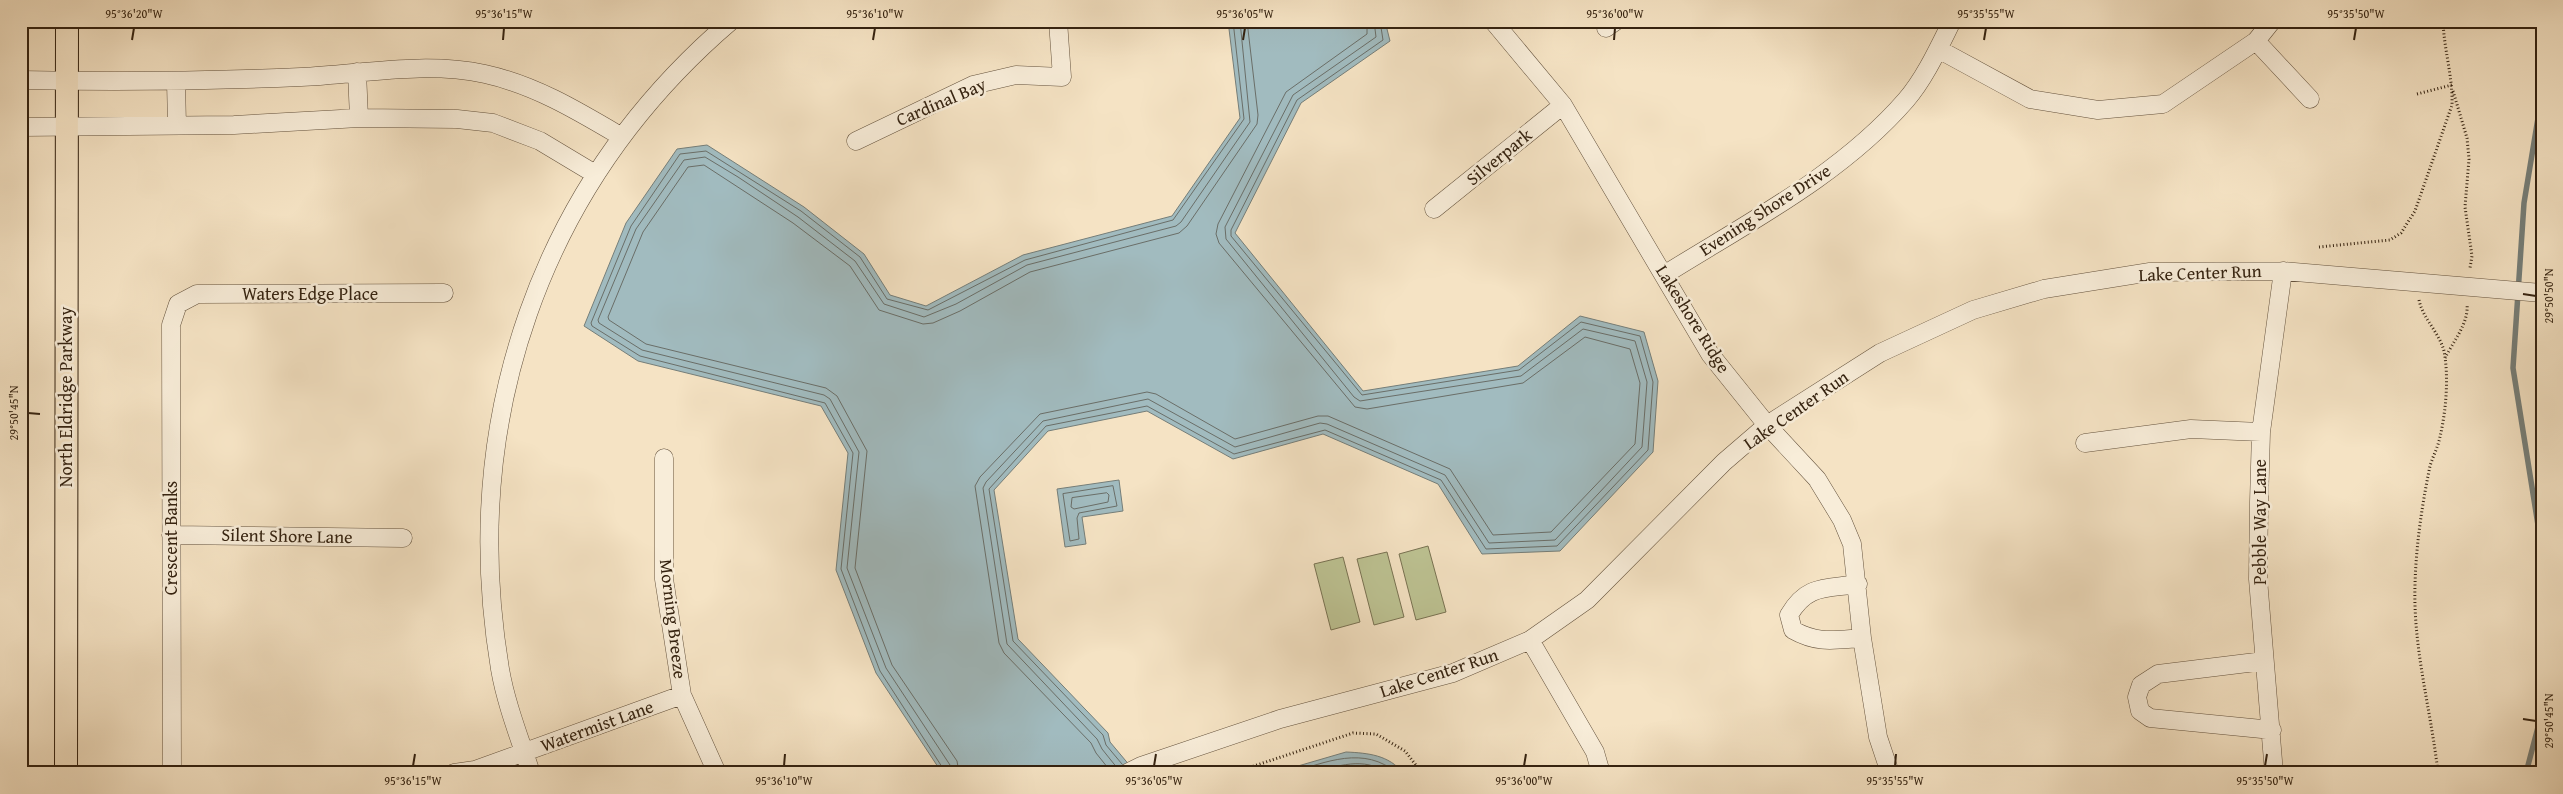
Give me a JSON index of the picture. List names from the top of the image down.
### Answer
{
  "streets": {
    "main road": ["North Eldridge Parkway"],
    "street": [
      "Cardinal Bay",
      "Silverpark",
      "Evening Shore Drive",
      "Lake Center Run",
      "Waters Edge Place",
      "Lakeshore Ridge",
      "Pebble Way Lane",
      "Silent Shore Lane",
      "Crescent Banks",
      "Morning Breeze",
      "Watermist Lane"
    ]
  },
  "crossings": [
    ["Silverpark", "Lakeshore Ridge"],
    ["Evening Shore Drive", "Lakeshore Ridge"],
    ["Lake Center Run", "Lakeshore Ridge"],
    ["Lake Center Run", "Pebble Way Lane"],
    ["Waters Edge Place", "Crescent Banks"],
    ["Silent Shore Lane", "Crescent Banks"],
    ["Morning Breeze", "Watermist Lane"]
  ],
  "coordinates": [
    "95°36'20\"W",
    "95°36'15\"W",
    "95°36'10\"W",
    "95°36'05\"W",
    "95°36'00\"W",
    "95°35'55\"W",
    "95°35'50\"W",
    "29°50'50\"N",
    "29°50'45\"N"
  ]
}
